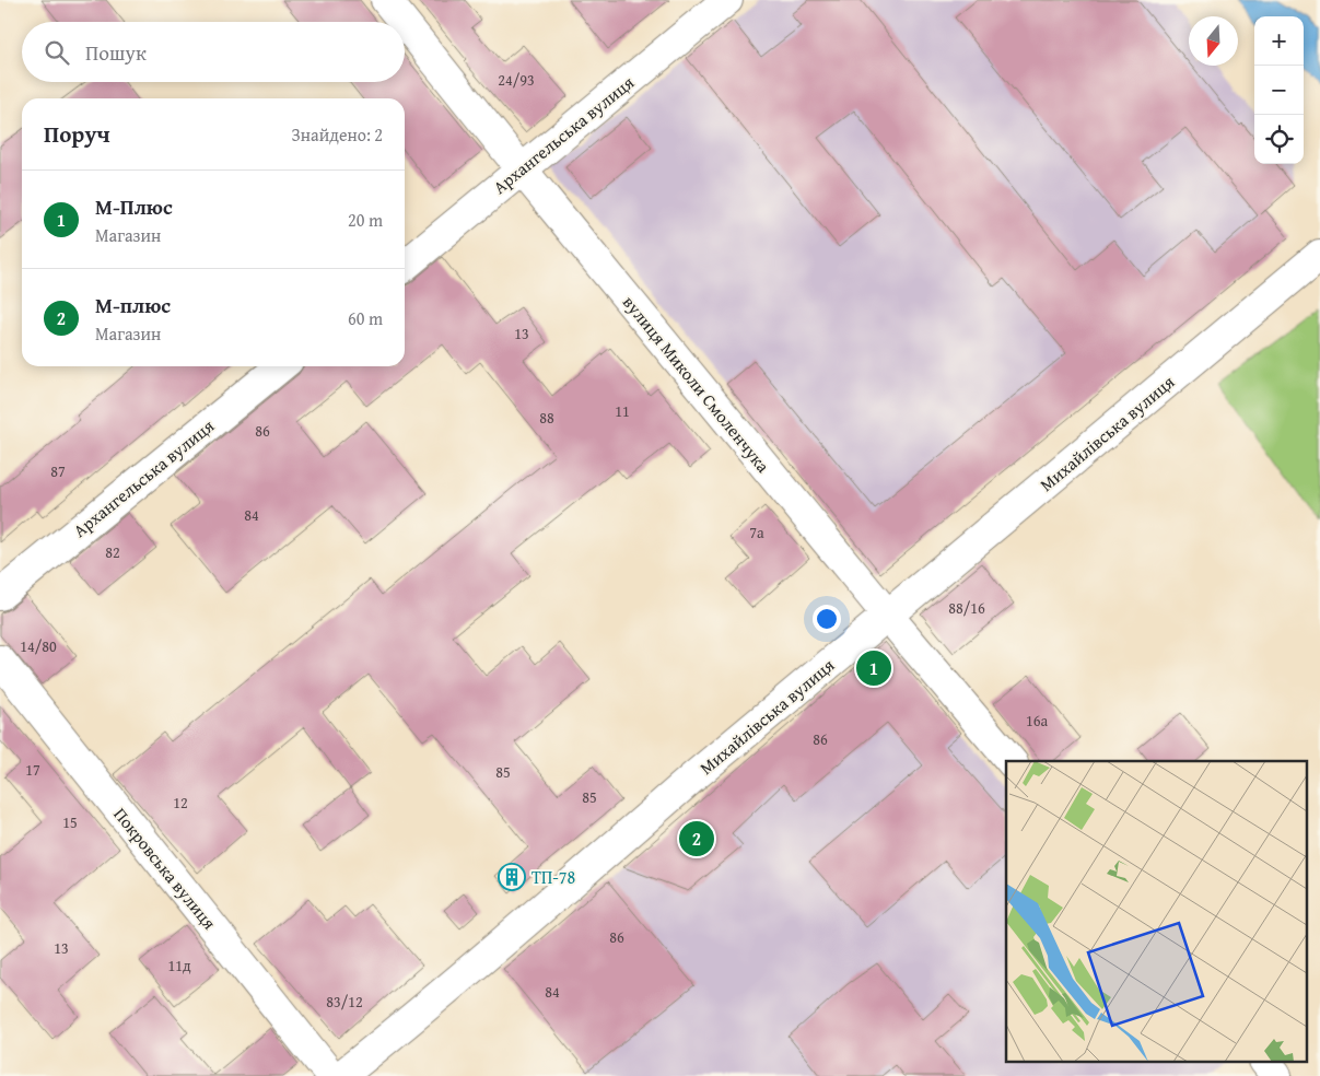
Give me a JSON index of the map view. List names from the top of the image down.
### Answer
{
  "streets": {
    "street": [
      "Архангельська вулиця",
      "вулиця Миколи Смоленчука",
      "Михайлівська вулиця",
      "Покровська вулиця"
    ]
  },
  "crossings": [
    ["Архангельська вулиця", "вулиця Миколи Смоленчука"],
    ["вулиця Миколи Смоленчука", "Михайлівська вулиця"]
  ],
  "places": {
    "building": ["ТП-78"]
  },
  "house_numbers": [
    "24/93",
    "13",
    "11",
    "88",
    "86",
    "87",
    "84",
    "7а",
    "82",
    "88/16",
    "14/80",
    "16а",
    "86",
    "17",
    "85",
    "85",
    "12",
    "15",
    "86",
    "13",
    "11д",
    "84",
    "83/12"
  ],
  "north": "bottom",
  "page": {
    "map_buttons": ["+", "−"],
    "search": "Пошук",
    "heading": ["Поруч", "Знайдено: 2"],
    "list": [
      {
        "mark": "1",
        "name": "М-Плюс",
        "note": "Магазин",
        "value": "20 m"
      },
      {
        "mark": "2",
        "name": "М-плюс",
        "note": "Магазин",
        "value": "60 m"
      }
    ],
    "pins": ["1", "2"]
  }
}
